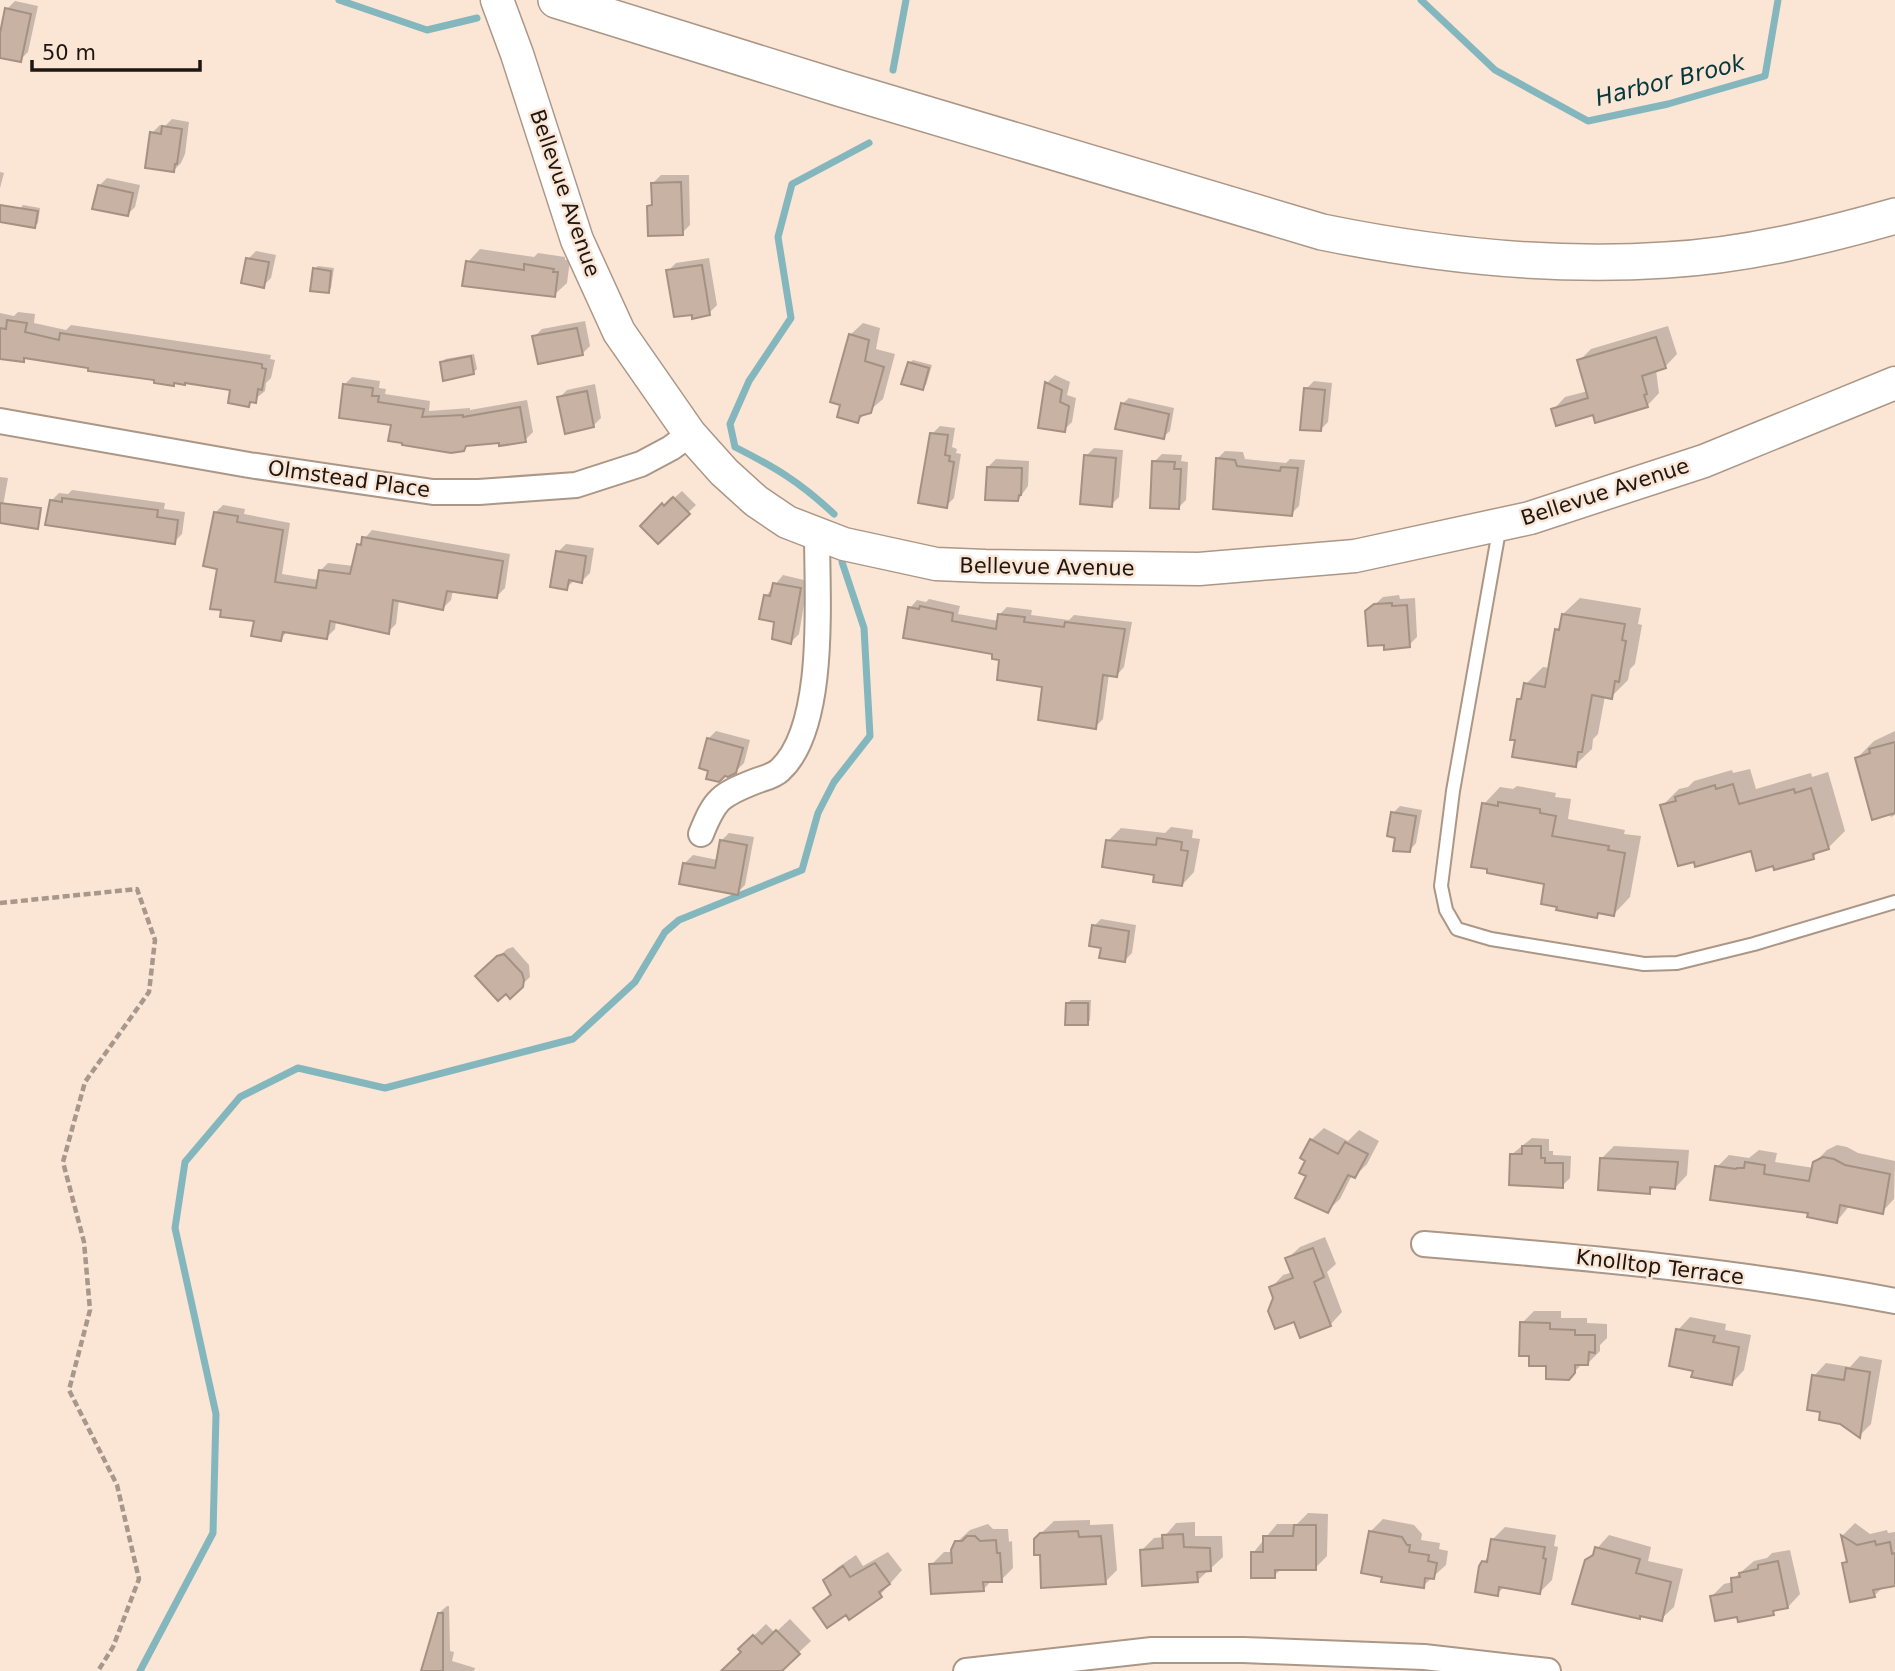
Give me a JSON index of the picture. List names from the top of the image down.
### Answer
{
  "streets": {
    "street": ["Bellevue Avenue", "Olmstead Place", "Knolltop Terrace"]
  },
  "crossings": [
    ["Bellevue Avenue", "Olmstead Place"]
  ],
  "water": ["Harbor Brook"],
  "scale_bar": "50 m"
}
